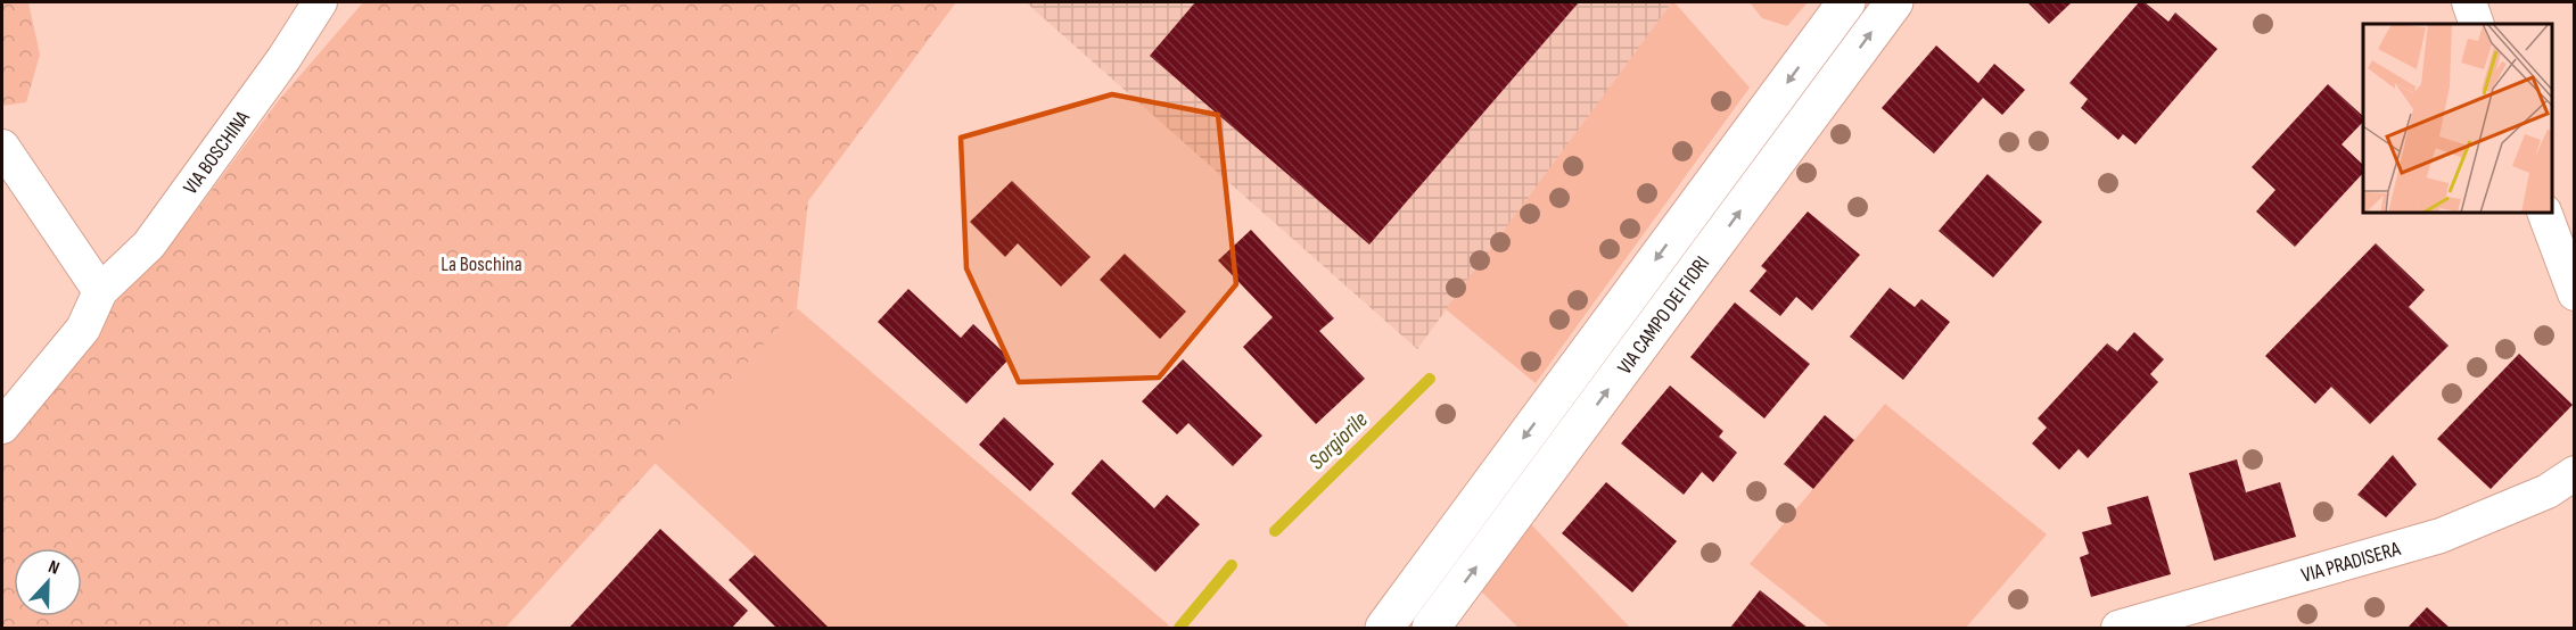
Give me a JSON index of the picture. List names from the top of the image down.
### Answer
{
  "streets": {
    "street": ["VIA BOSCHINA", "VIA CAMPO DEI FIORI", "VIA PRADISERA"]
  },
  "water": ["Sorgiorile"],
  "parks": ["La Boschina"],
  "north": "top"
}
